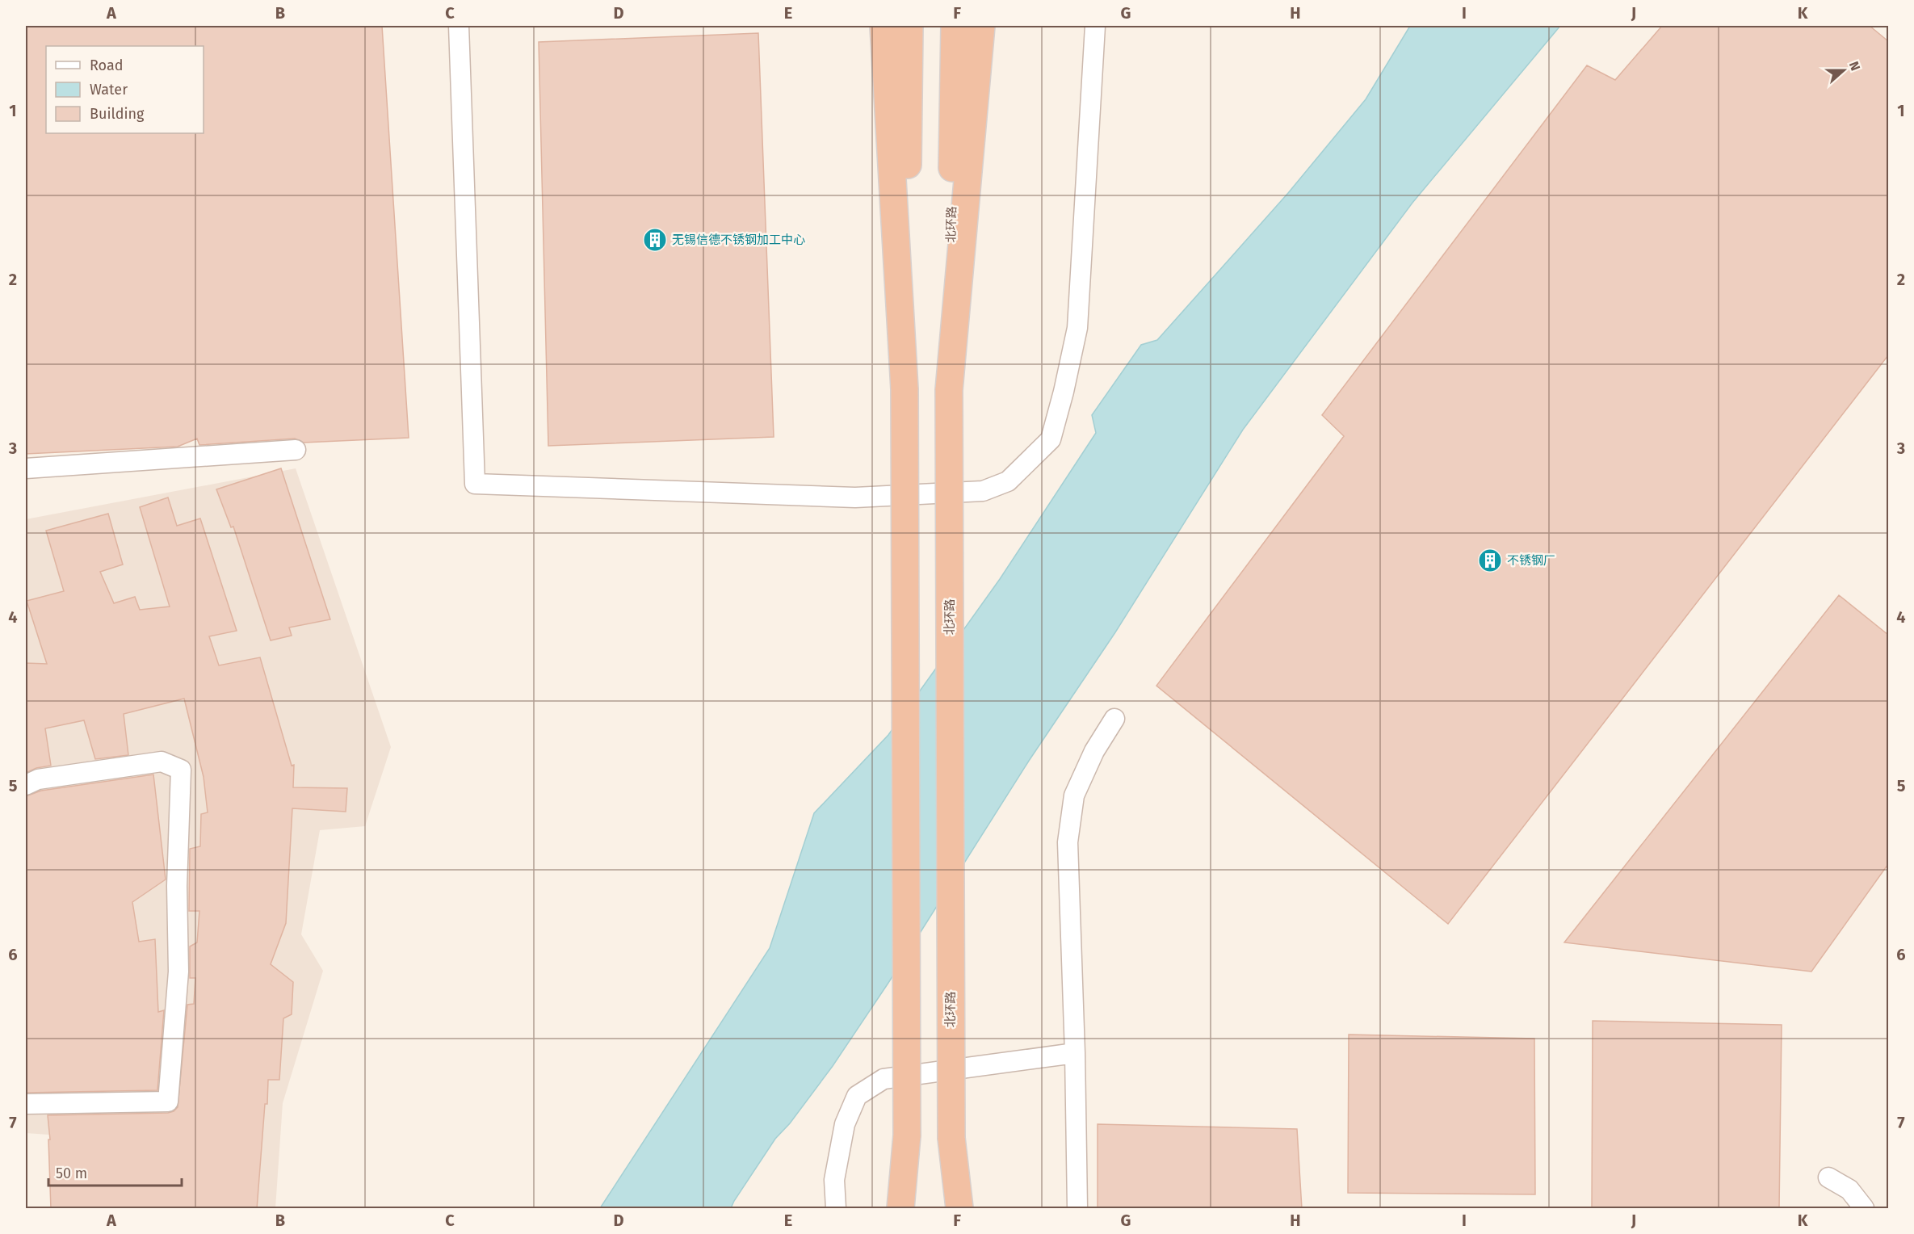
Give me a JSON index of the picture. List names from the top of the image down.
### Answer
{
  "streets": {
    "highway": ["北环路"]
  },
  "places": {
    "building": ["无锡信德不锈钢加工中心", "不锈钢厂"]
  },
  "legend": ["Road", "Water", "Building"],
  "scale_bar": "50 m",
  "north": "right",
  "grid": {
    "columns": [
      "A",
      "B",
      "C",
      "D",
      "E",
      "F",
      "G",
      "H",
      "I",
      "J",
      "K"
    ],
    "rows": [
      "1",
      "2",
      "3",
      "4",
      "5",
      "6",
      "7"
    ]
  }
}
